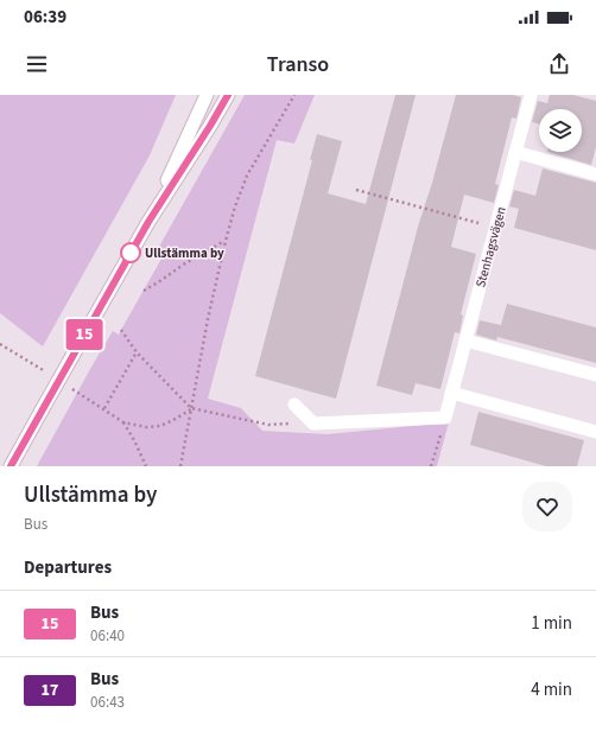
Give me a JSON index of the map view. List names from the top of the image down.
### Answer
{
  "streets": {
    "street": ["Stenhagsvägen"]
  },
  "places": ["Ullstämma by"],
  "lines": ["bus line 15"],
  "page": {
    "status": "06:39",
    "header": "Transo",
    "on_map": "15",
    "heading": [
      ["Ullstämma by", "Bus"],
      "Departures"
    ],
    "list": [
      {
        "mark": "15",
        "name": "Bus",
        "note": "06:40",
        "value": "1 min"
      },
      {
        "mark": "17",
        "name": "Bus",
        "note": "06:43",
        "value": "4 min"
      }
    ]
  }
}
